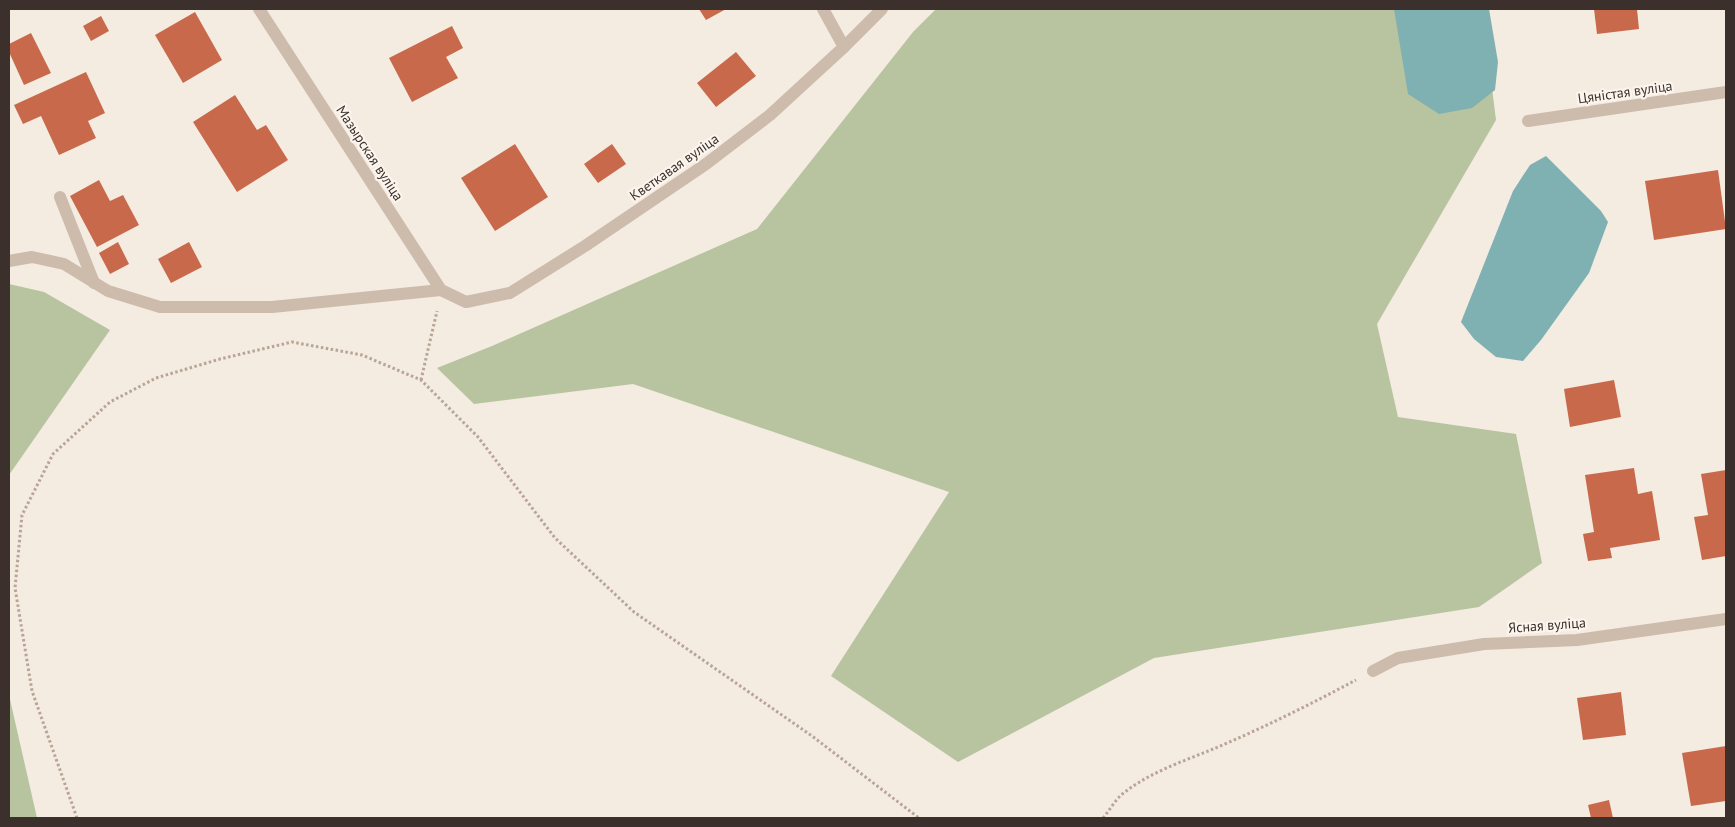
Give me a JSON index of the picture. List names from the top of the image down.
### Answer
{
  "streets": {
    "street": [
      "Цяністая вуліца",
      "Мазырская вуліца",
      "Кветкавая вуліца",
      "Ясная вуліца"
    ]
  },
  "crossings": [
    ["Мазырская вуліца", "Кветкавая вуліца"]
  ]
}
